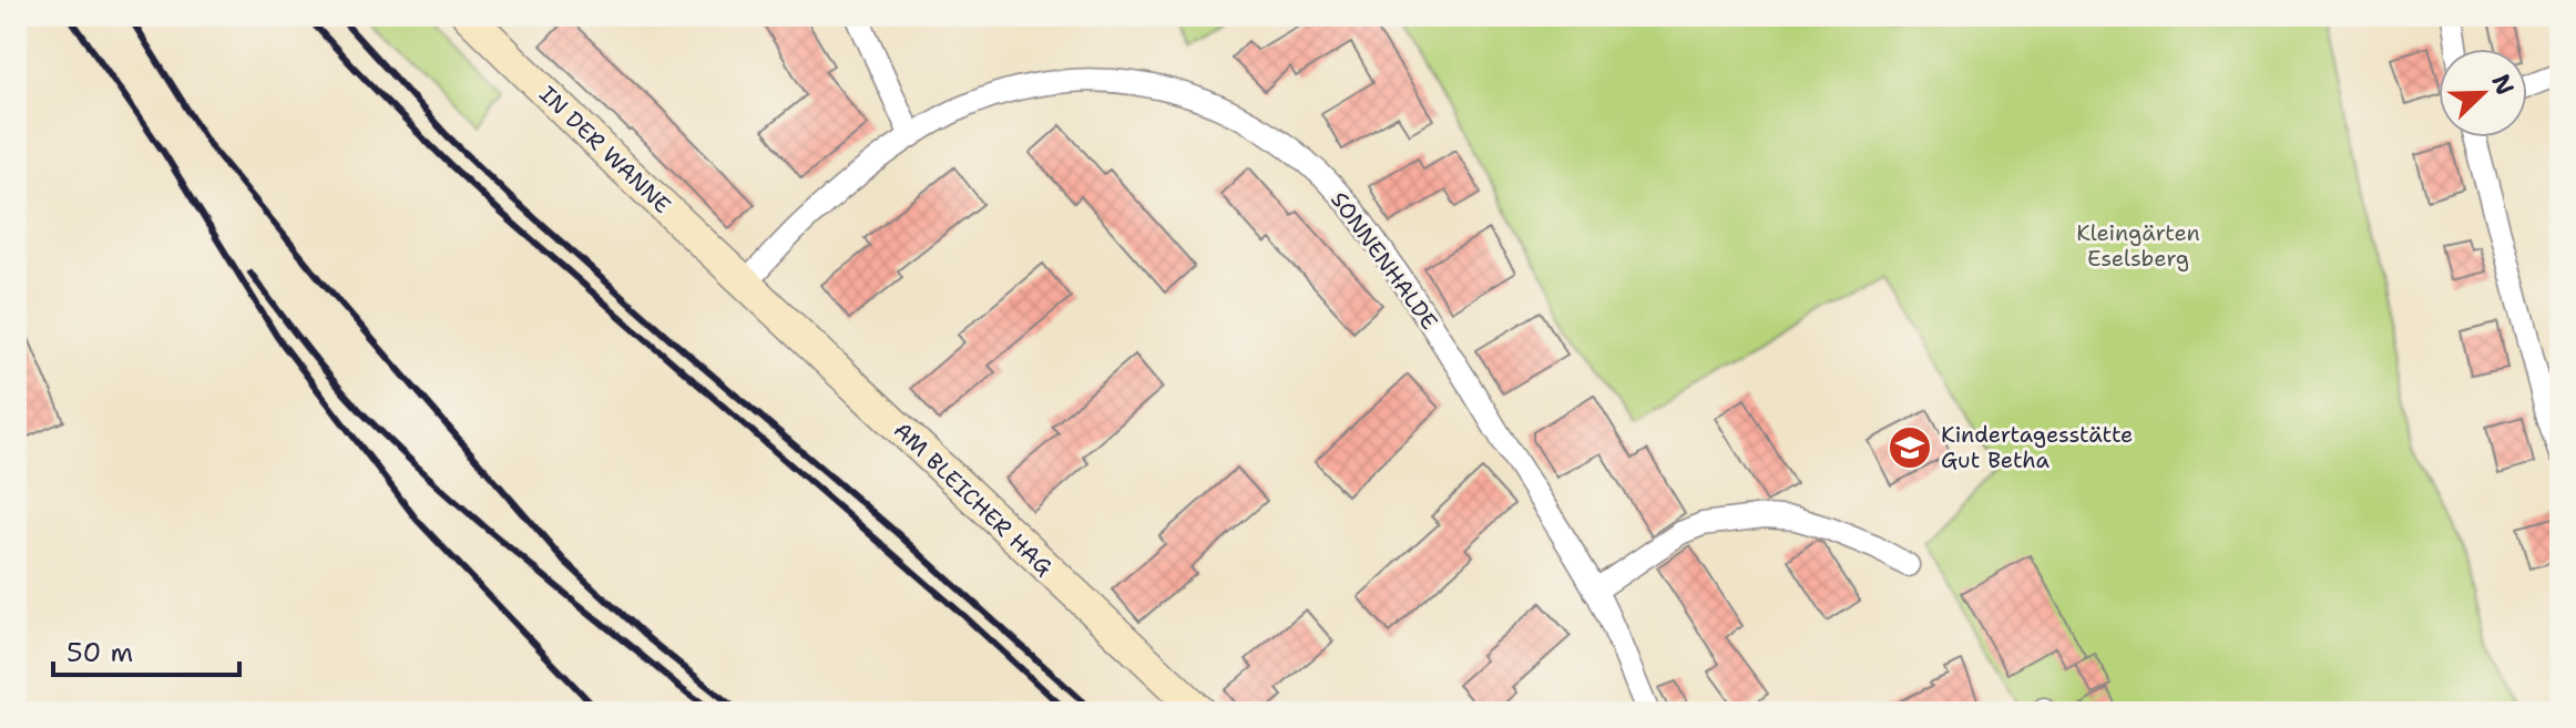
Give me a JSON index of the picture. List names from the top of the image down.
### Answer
{
  "streets": {
    "street": ["IN DER WANNE", "SONNENHALDE", "AM BLEICHER HAG"]
  },
  "crossings": [
    ["IN DER WANNE", "SONNENHALDE"],
    ["IN DER WANNE", "AM BLEICHER HAG"],
    ["SONNENHALDE", "AM BLEICHER HAG"]
  ],
  "parks": ["Kleingärten Eselsberg"],
  "places": {
    "school or university": ["Kindertagesstätte Gut Betha"]
  },
  "scale_bar": "50 m",
  "north": "top right"
}
